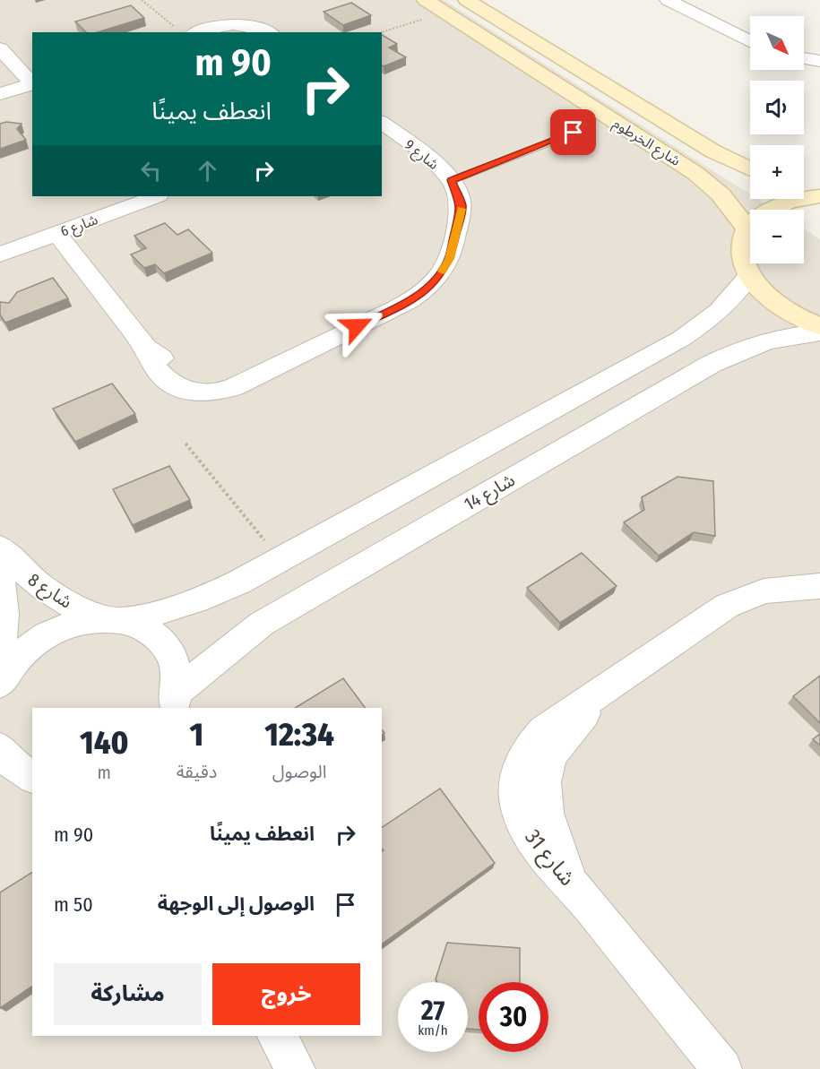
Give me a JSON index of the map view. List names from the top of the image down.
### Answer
{
  "streets": {
    "main road": ["شارع الخرطوم"],
    "street": [
      "شارع 9",
      "شارع 6",
      "شارع 14",
      "شارع 8",
      "شارع 31"
    ]
  },
  "crossings": [
    ["شارع 9", "شارع 6"],
    ["شارع 14", "شارع 8"]
  ],
  "north": "bottom right",
  "page": {
    "map_buttons": ["+", "−"],
    "turn": ["90 m", "انعطف يمينًا"],
    "eta": [
      "12:34",
      "الوصول",
      "1",
      "دقيقة",
      "140",
      "m"
    ],
    "list": [
      {
        "name": "انعطف يمينًا",
        "value": "90 m"
      },
      {
        "name": "الوصول إلى الوجهة",
        "value": "50 m"
      }
    ],
    "buttons": ["خروج", "مشاركة"],
    "speed": "27 km/h",
    "limit": "30"
  }
}
